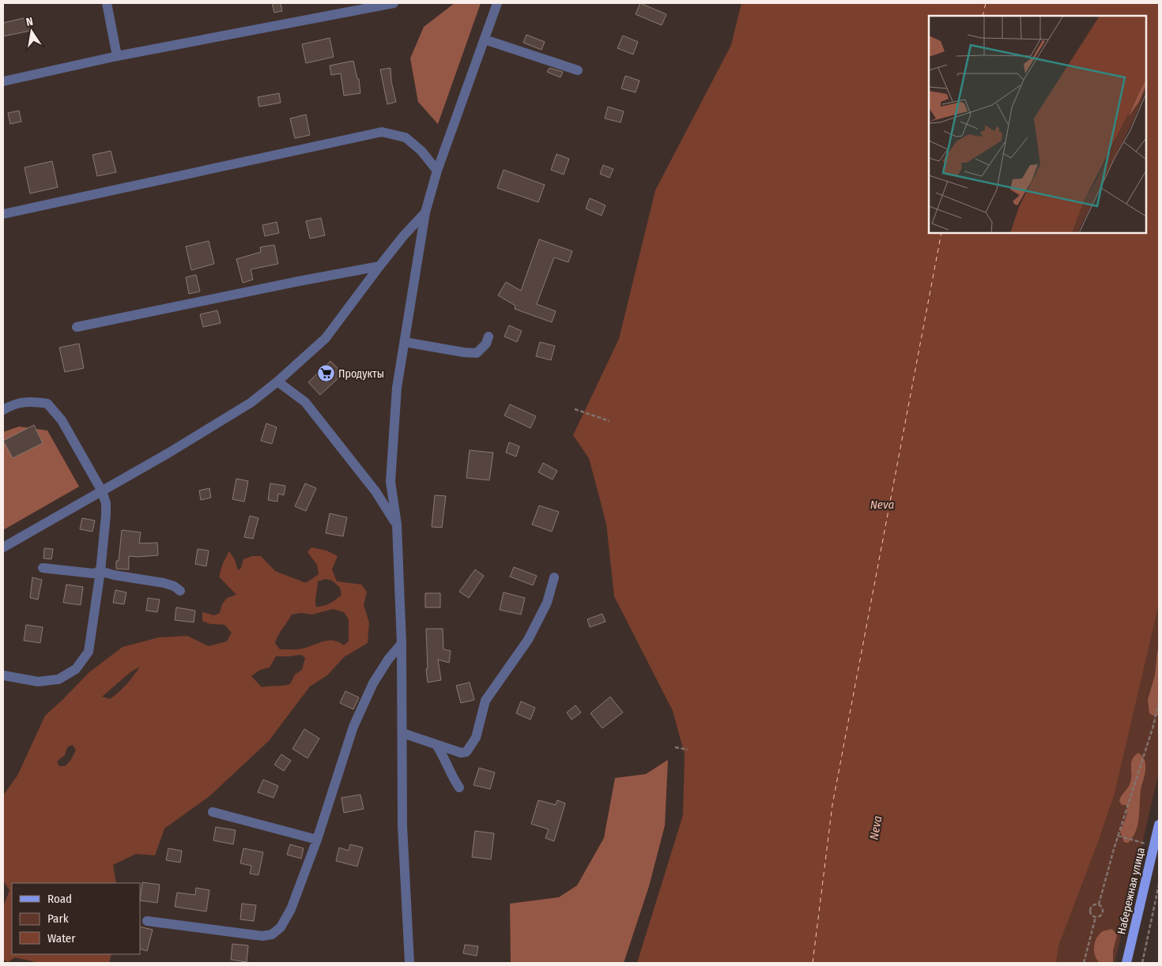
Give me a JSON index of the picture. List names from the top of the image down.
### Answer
{
  "streets": {
    "main road": ["Набережная улица"]
  },
  "water": ["Neva"],
  "places": {
    "supermarket": ["Продукты"]
  },
  "legend": ["Road", "Park", "Water"],
  "north": "top"
}
